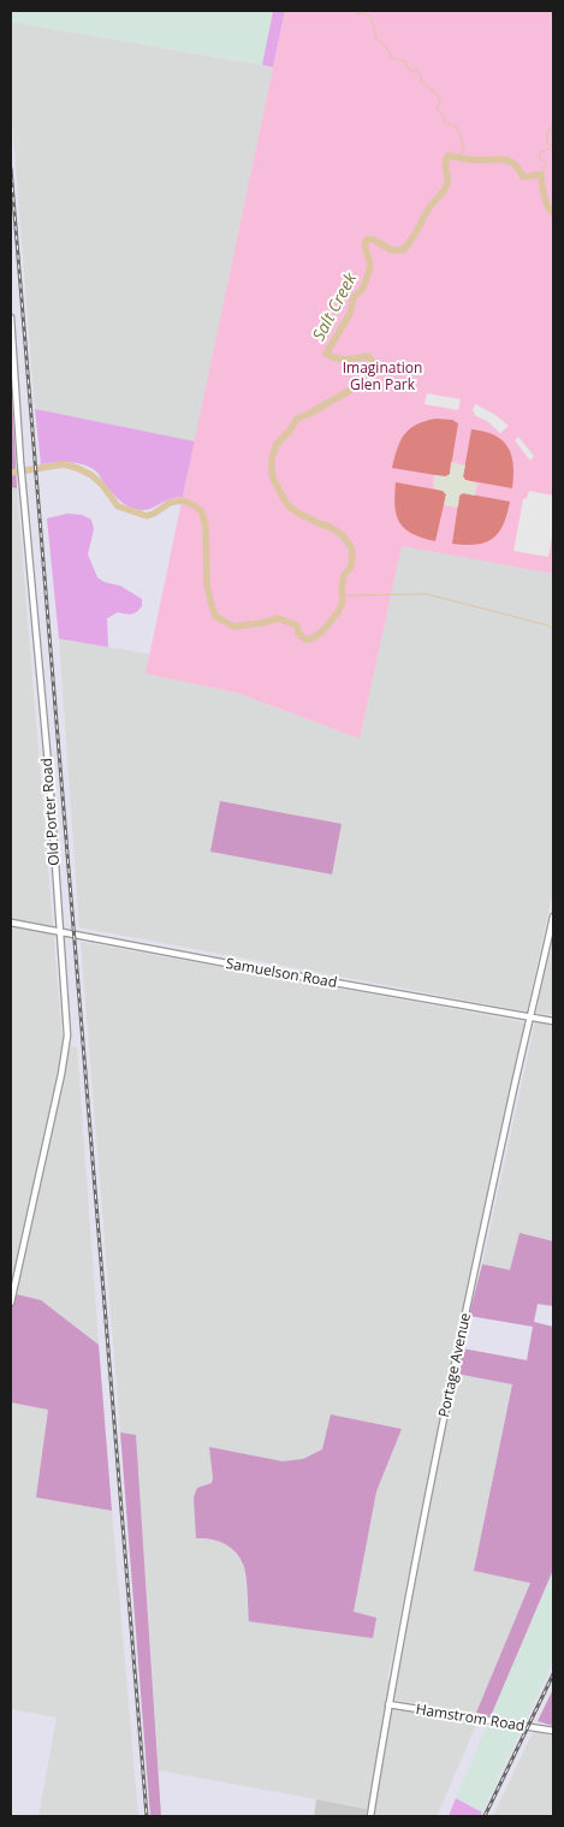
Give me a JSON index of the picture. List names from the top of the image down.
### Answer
{
  "streets": {
    "street": [
      "Old Porter Road",
      "Samuelson Road",
      "Portage Avenue",
      "Hamstrom Road"
    ]
  },
  "crossings": [
    ["Old Porter Road", "Samuelson Road"],
    ["Samuelson Road", "Portage Avenue"],
    ["Portage Avenue", "Hamstrom Road"]
  ],
  "water": ["Salt Creek"],
  "parks": ["Imagination Glen Park"]
}
